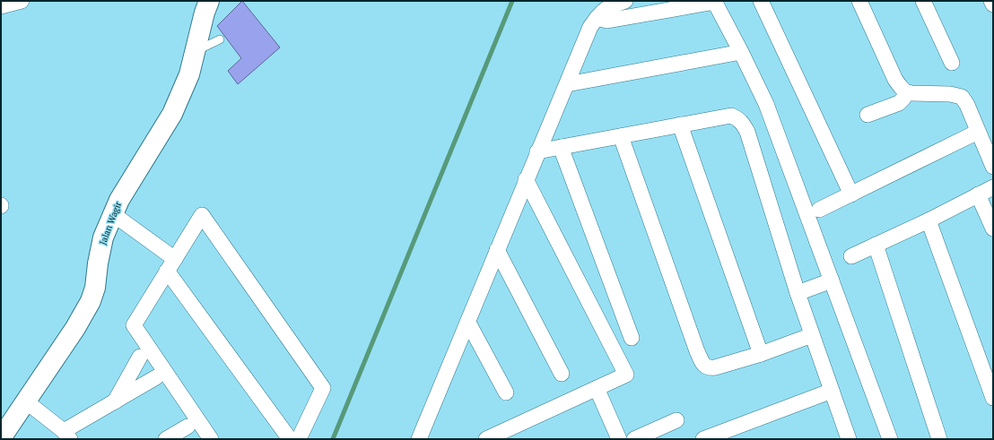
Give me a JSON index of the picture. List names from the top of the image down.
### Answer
{
  "streets": {
    "street": ["Jalan Wagir"]
  }
}
